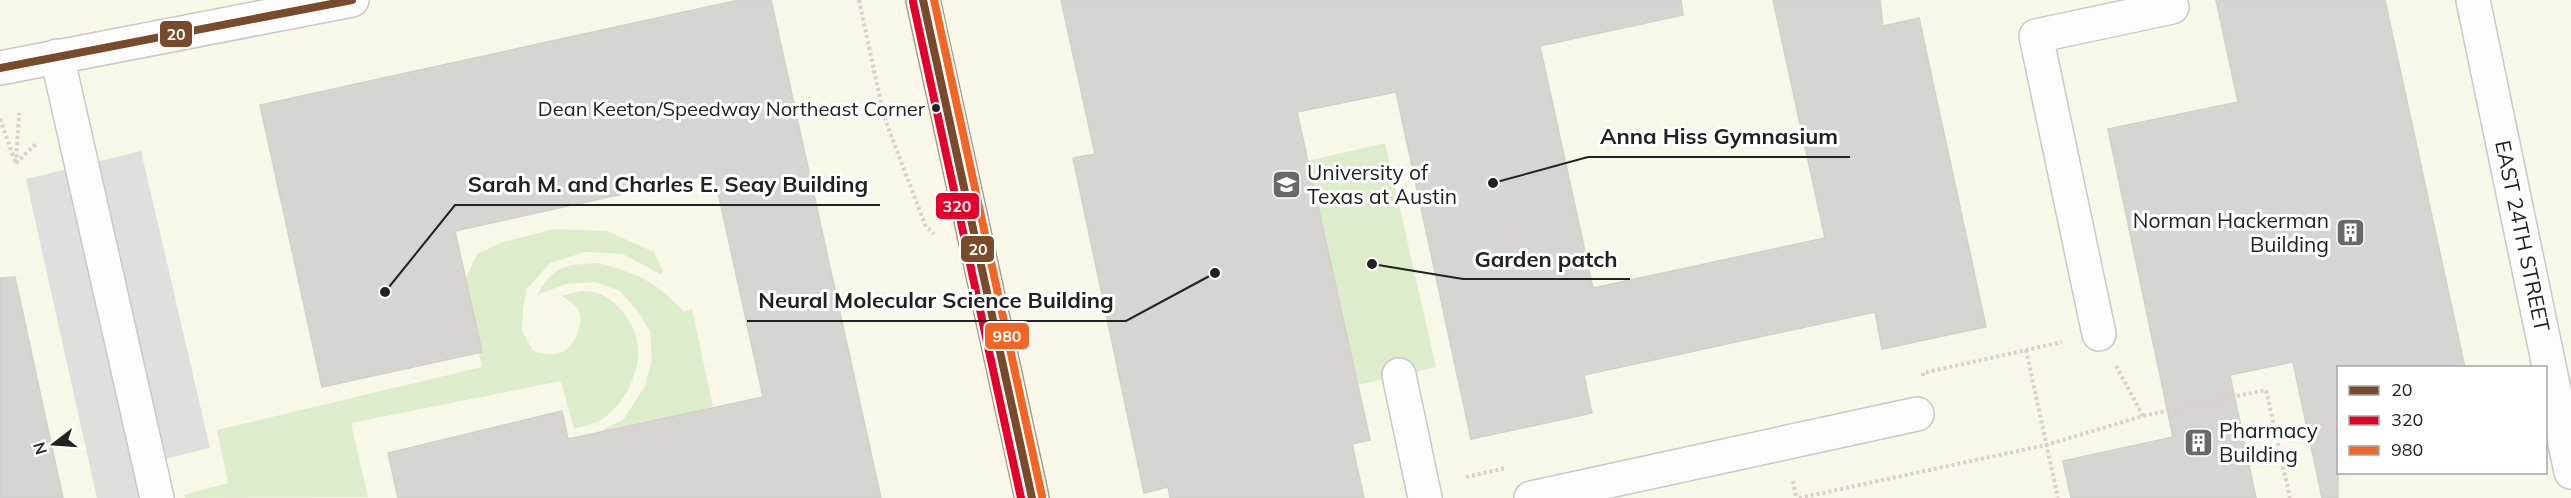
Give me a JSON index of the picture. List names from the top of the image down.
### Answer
{
  "streets": {
    "street": ["EAST 24TH STREET"]
  },
  "places": {
    "other": [
      "Dean Keeton/Speedway Northeast Corner",
      "Anna Hiss Gymnasium",
      "Garden patch",
      "Neural Molecular Science Building",
      "Sarah M. and Charles E. Seay Building"
    ],
    "school or university": ["University of Texas at Austin"],
    "building": ["Norman Hackerman Building", "Pharmacy Building"]
  },
  "lines": ["transit line 20", "transit line 980", "transit line 320"],
  "legend": ["20", "320", "980"],
  "north": "left"
}
